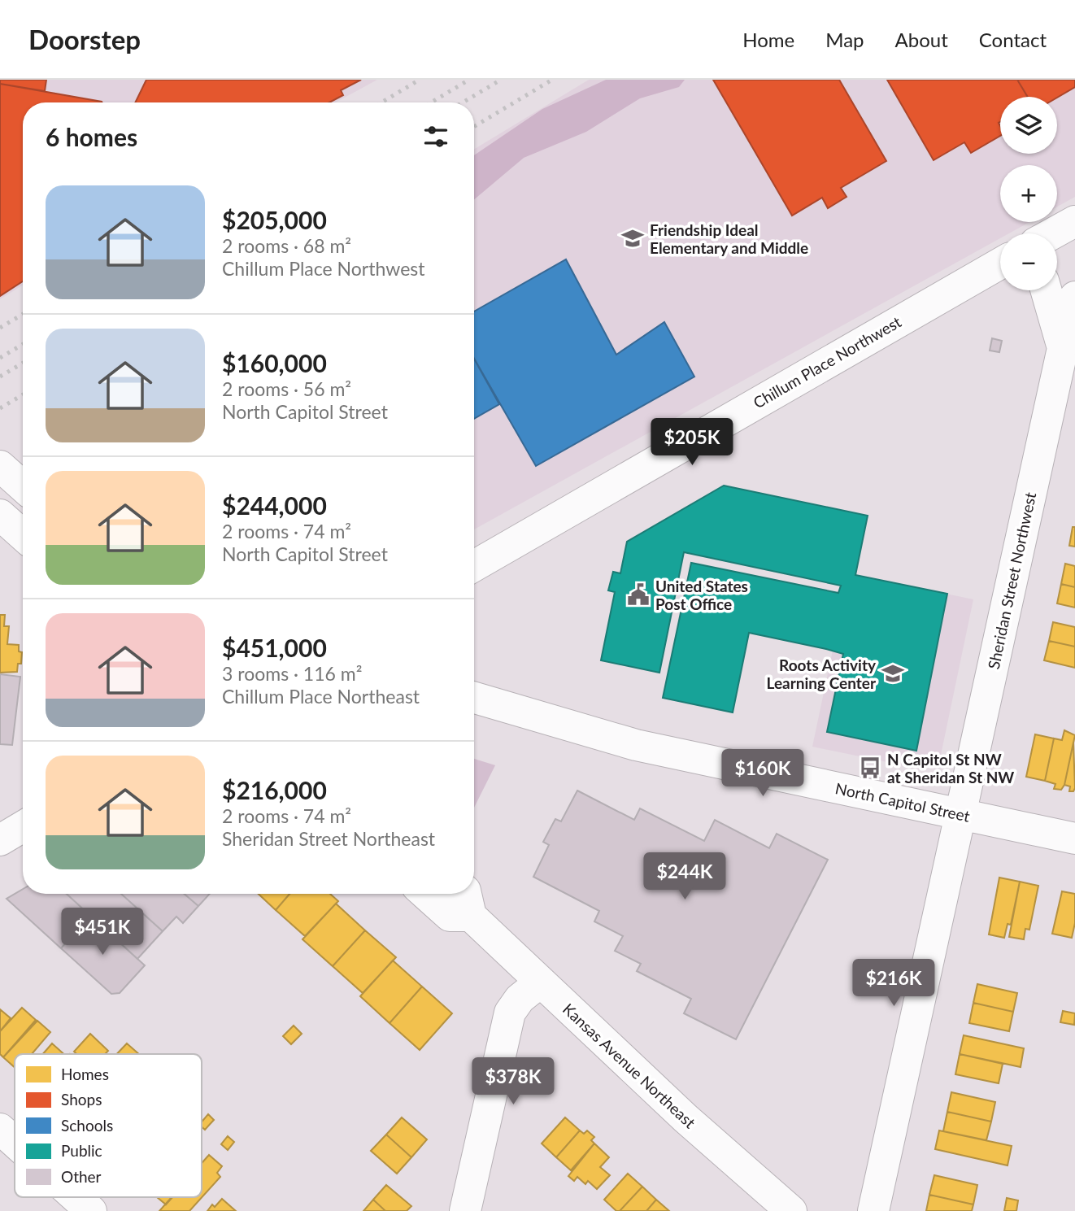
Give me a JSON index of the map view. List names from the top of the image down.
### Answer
{
  "streets": {
    "street": [
      "Chillum Place Northwest",
      "Sheridan Street Northwest",
      "North Capitol Street",
      "Kansas Avenue Northeast"
    ]
  },
  "crossings": [
    ["Sheridan Street Northwest", "North Capitol Street"]
  ],
  "places": {
    "school or university": ["Friendship Ideal Elementary and Middle", "Roots Activity Learning Center"],
    "public building": ["United States Post Office"],
    "bus stop": ["N Capitol St NW at Sheridan St NW"]
  },
  "legend": [
    "Homes",
    "Shops",
    "Schools",
    "Public",
    "Other"
  ],
  "page": {
    "header": "Doorstep",
    "nav": [
      "Home",
      "Map",
      "About",
      "Contact"
    ],
    "map_buttons": ["+", "−"],
    "heading": "6 homes",
    "list": [
      {
        "name": "$205,000",
        "note": "2 rooms · 68 m² · Chillum Place Northwest"
      },
      {
        "name": "$160,000",
        "note": "2 rooms · 56 m² · North Capitol Street"
      },
      {
        "name": "$244,000",
        "note": "2 rooms · 74 m² · North Capitol Street"
      },
      {
        "name": "$451,000",
        "note": "3 rooms · 116 m² · Chillum Place Northeast"
      },
      {
        "name": "$216,000",
        "note": "2 rooms · 74 m² · Sheridan Street Northeast"
      }
    ],
    "price": [
      "$205K",
      "$160K",
      "$244K",
      "$451K",
      "$216K",
      "$378K"
    ]
  }
}
